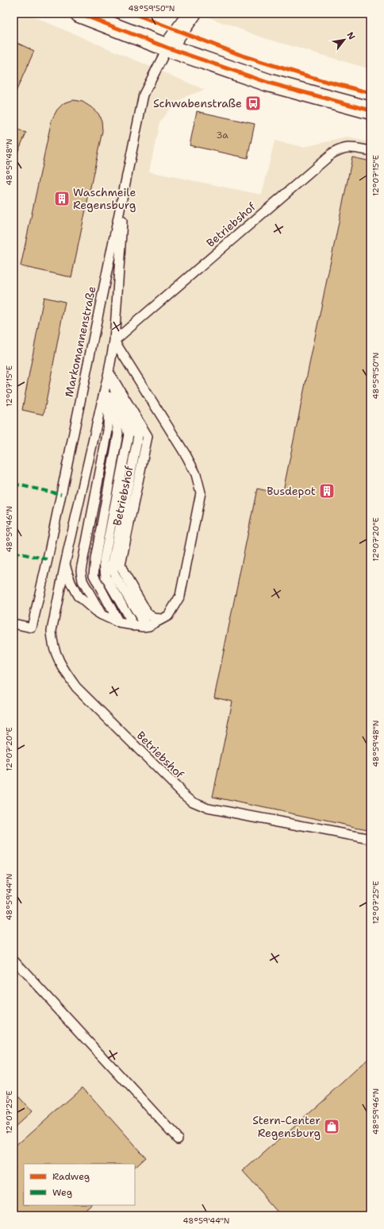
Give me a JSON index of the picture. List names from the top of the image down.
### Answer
{
  "streets": {
    "lane": ["Betriebshof", "Markomannenstraße"]
  },
  "crossings": [
    ["Betriebshof", "Markomannenstraße"]
  ],
  "places": {
    "bus stop": ["Schwabenstraße"],
    "building": ["Waschmeile Regensburg", "Busdepot"],
    "shop": ["Stern-Center Regensburg"]
  },
  "house_numbers": ["3a"],
  "legend": ["Radweg", "Weg"],
  "north": "top right",
  "coordinates": [
    "48°59'50\"N",
    "48°59'48\"N",
    "12°07'15\"E",
    "48°59'46\"N",
    "12°07'20\"E",
    "48°59'44\"N",
    "12°07'25\"E"
  ]
}
